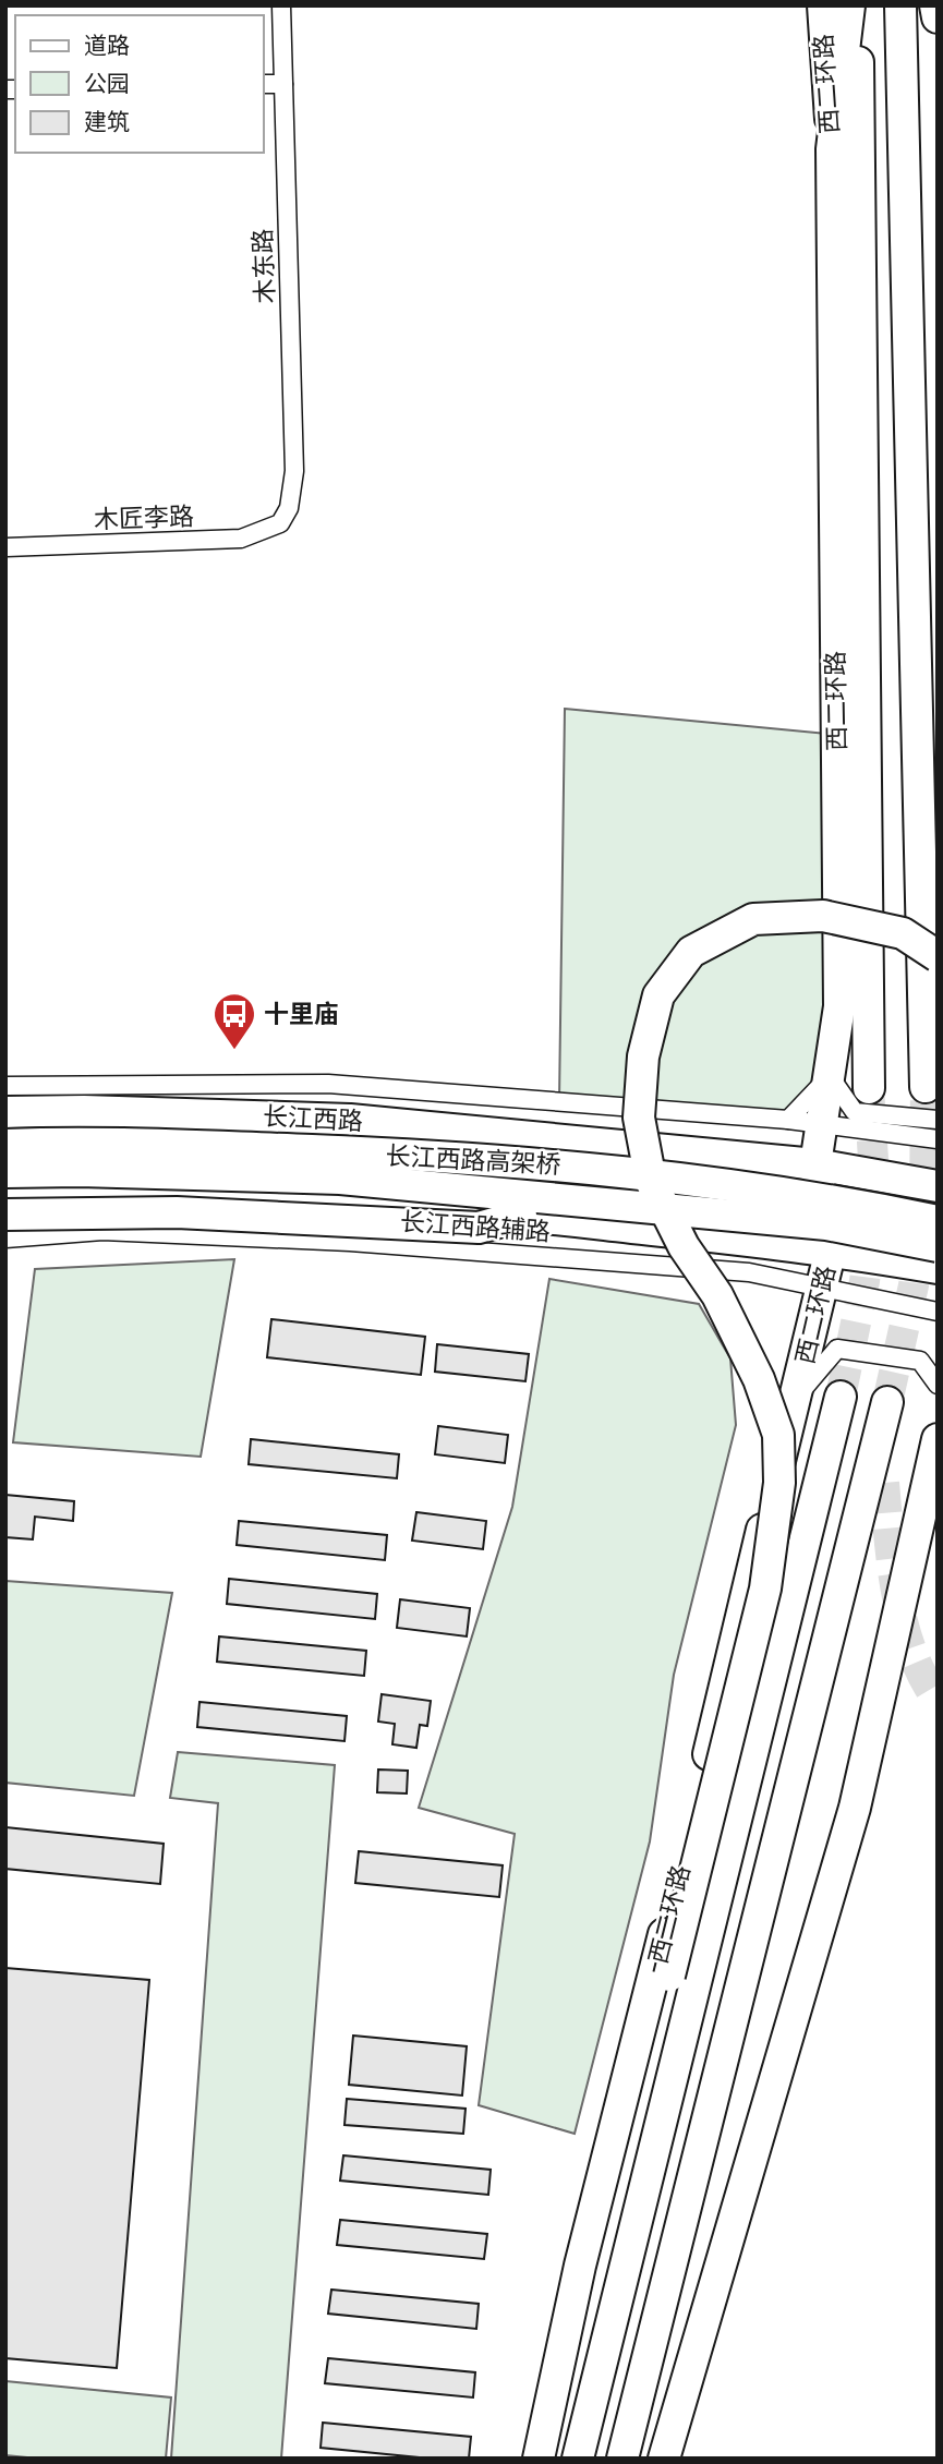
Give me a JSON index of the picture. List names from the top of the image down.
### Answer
{
  "streets": {
    "highway": ["西二环路", "长江西路", "长江西路高架桥"],
    "street": ["木东路", "木匠李路", "长江西路辅路"]
  },
  "crossings": [
    ["西二环路", "长江西路"],
    ["西二环路", "长江西路辅路"],
    ["木东路", "木匠李路"]
  ],
  "places": {
    "bus stop": ["十里庙"]
  },
  "legend": ["道路", "公园", "建筑"]
}
